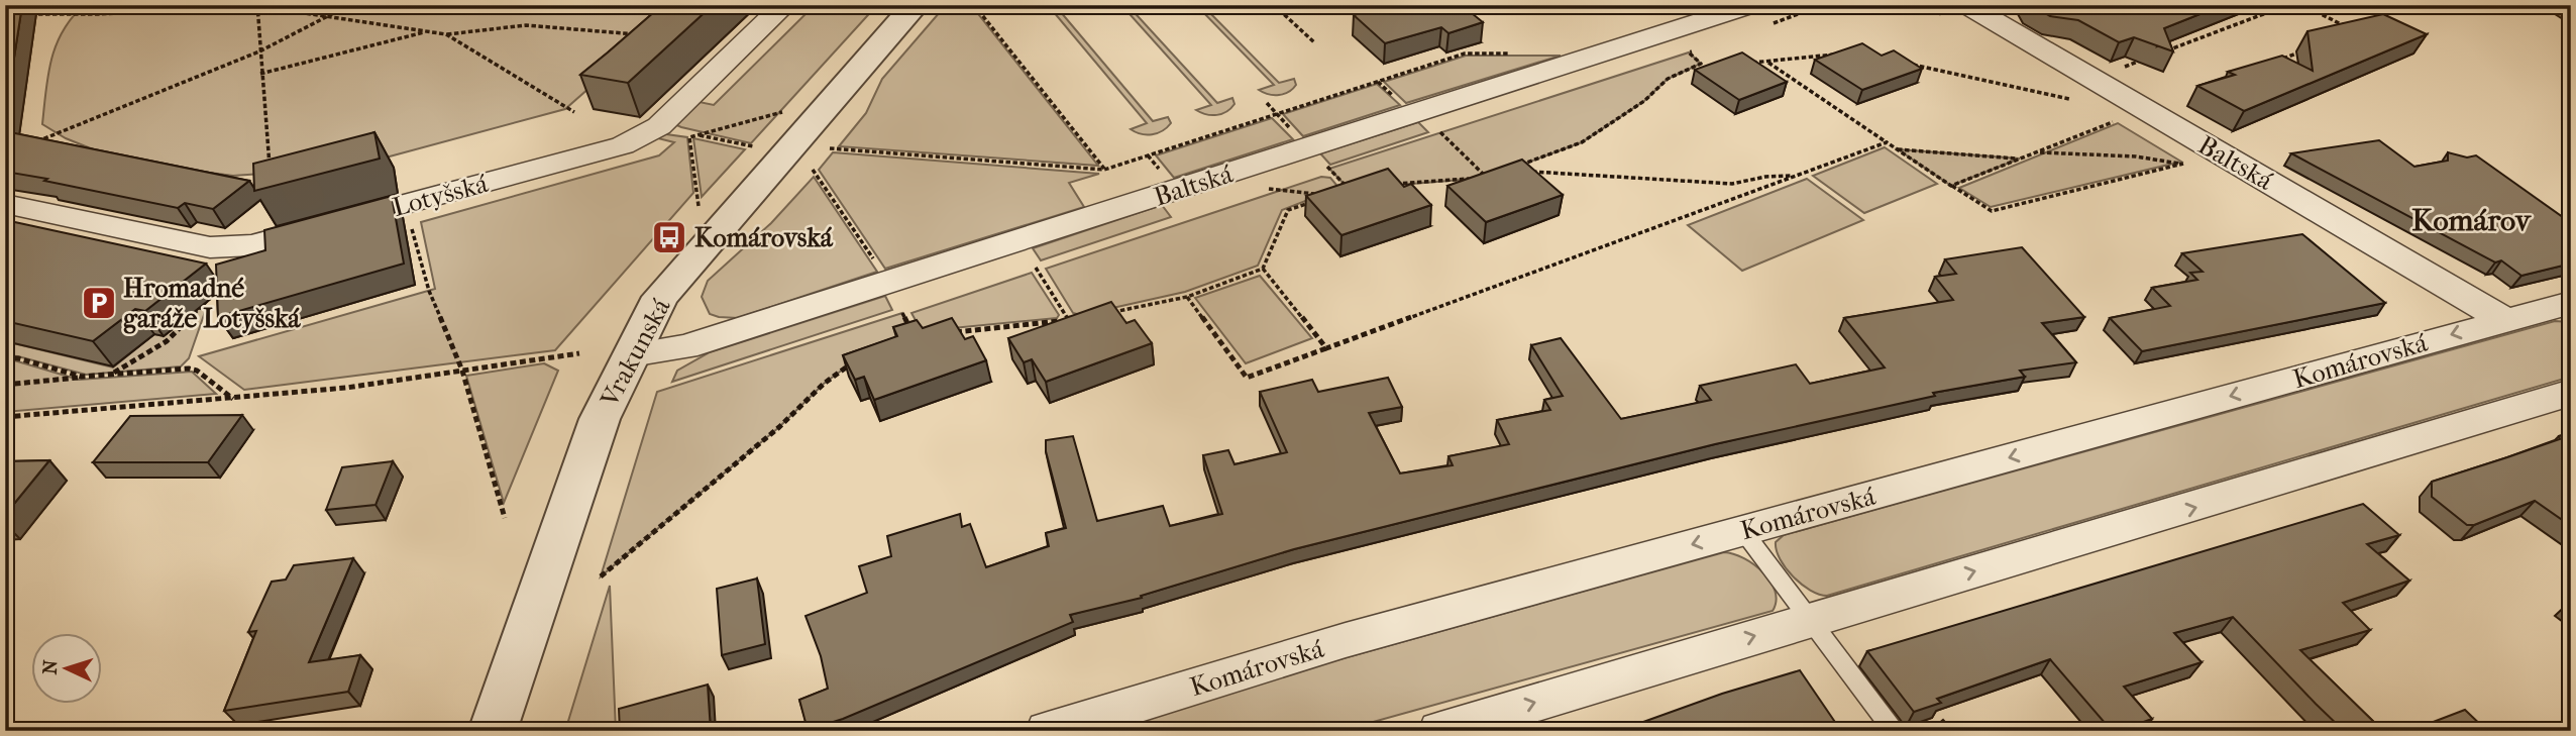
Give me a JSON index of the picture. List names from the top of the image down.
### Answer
{
  "streets": {
    "street": [
      "Baltská",
      "Lotyšská",
      "Vrakunská",
      "Komárovská"
    ]
  },
  "crossings": [
    ["Baltská", "Vrakunská"],
    ["Baltská", "Komárovská"]
  ],
  "districts": ["Komárov"],
  "places": {
    "bus stop": ["Komárovská"],
    "parking": ["Hromadné garáže Lotyšská"]
  },
  "north": "left"
}
